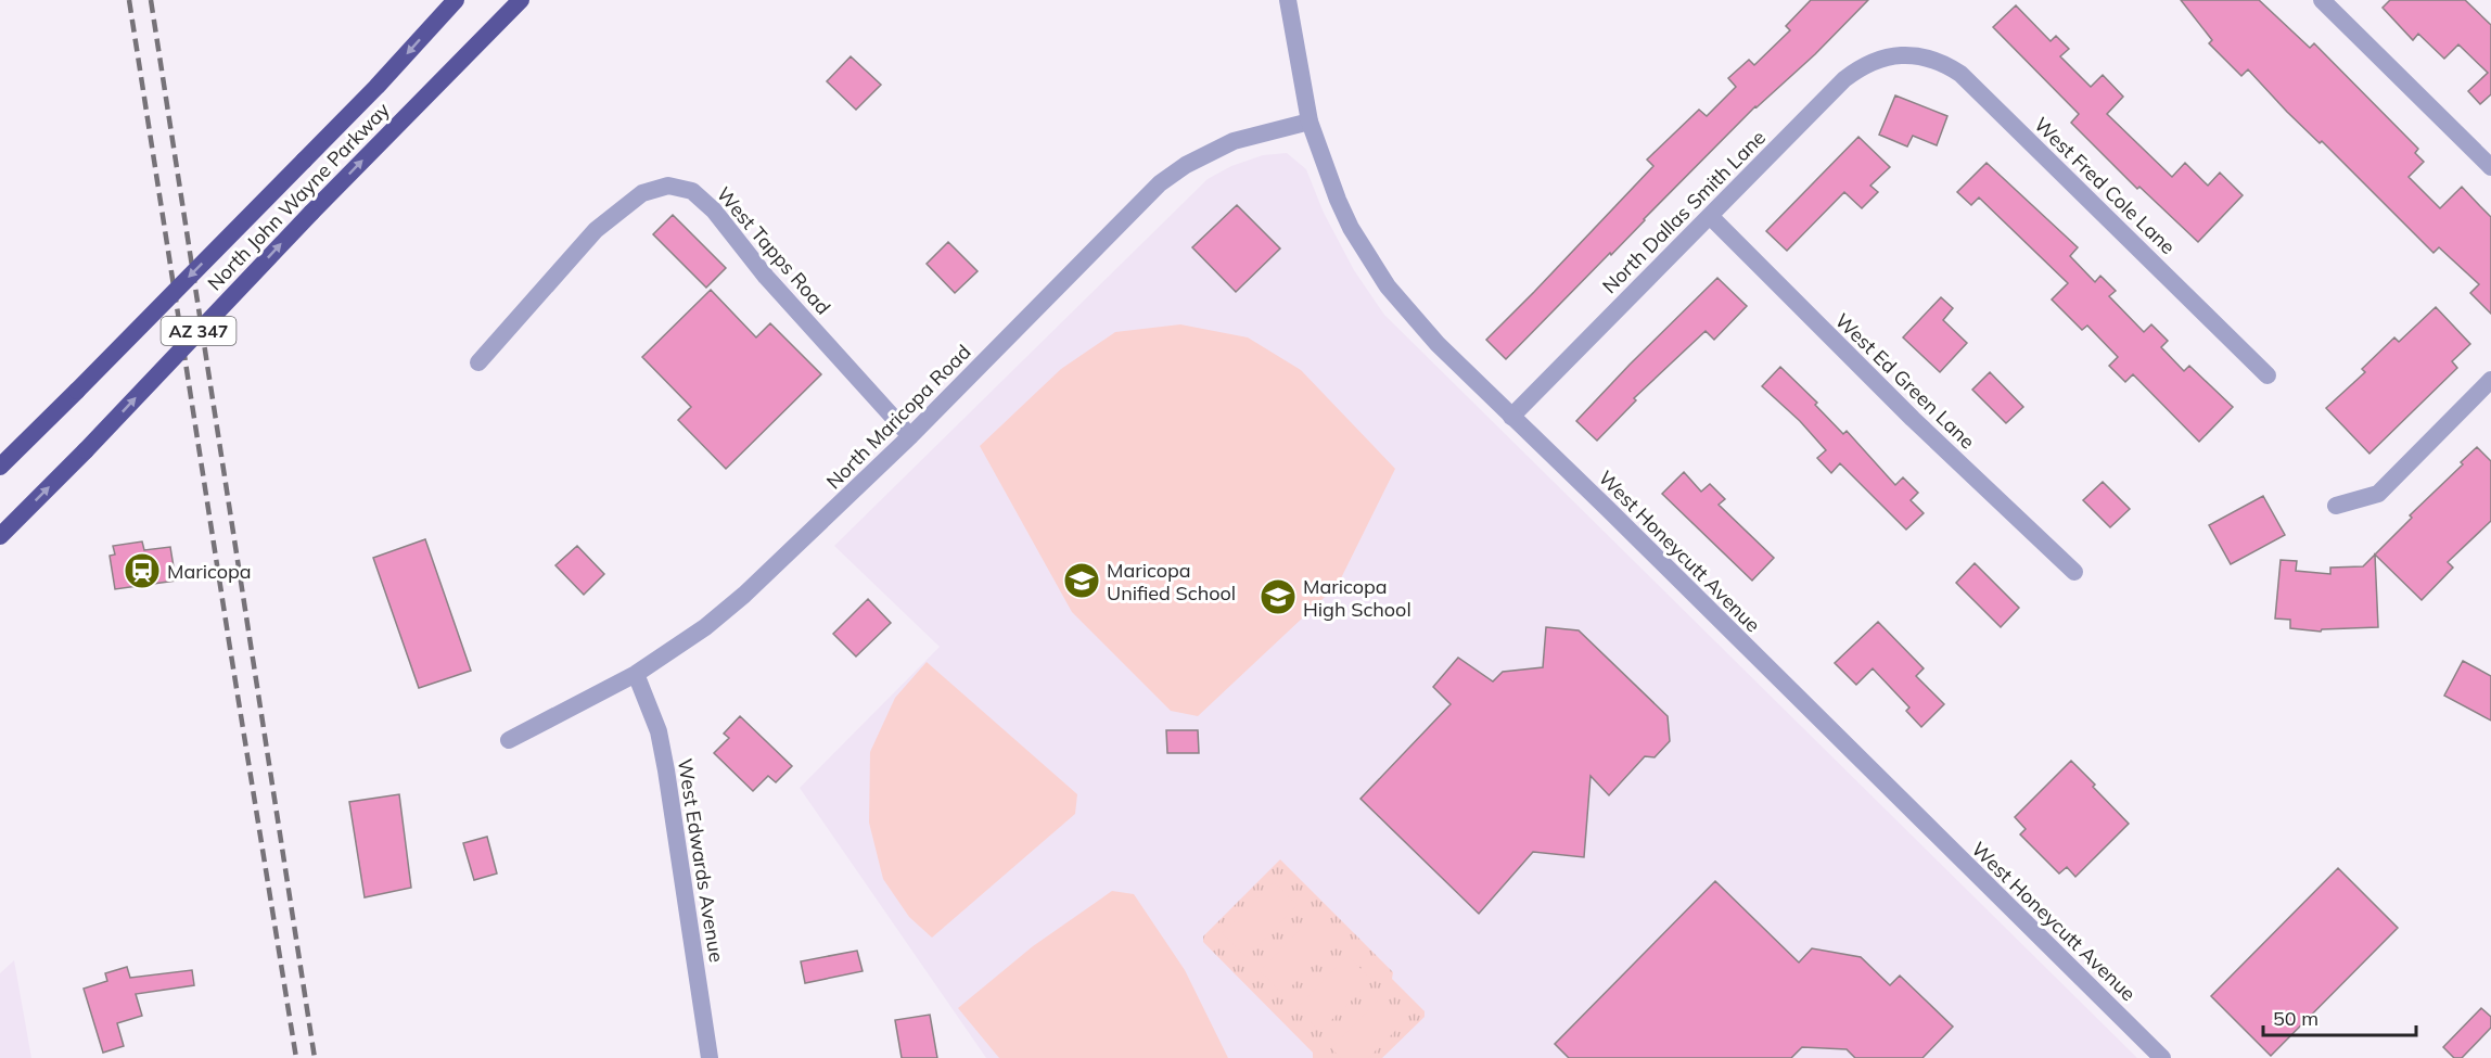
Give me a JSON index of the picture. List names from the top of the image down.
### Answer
{
  "streets": {
    "highway": ["North John Wayne Parkway", "AZ 347"],
    "street": [
      "West Fred Cole Lane",
      "North Dallas Smith Lane",
      "West Tapps Road",
      "West Ed Green Lane",
      "North Maricopa Road",
      "West Honeycutt Avenue",
      "West Edwards Avenue"
    ]
  },
  "crossings": [
    ["West Fred Cole Lane", "North Dallas Smith Lane"],
    ["North Dallas Smith Lane", "West Ed Green Lane"],
    ["North Dallas Smith Lane", "West Honeycutt Avenue"],
    ["West Tapps Road", "North Maricopa Road"],
    ["North Maricopa Road", "West Honeycutt Avenue"],
    ["North Maricopa Road", "West Edwards Avenue"]
  ],
  "places": {
    "station": ["Maricopa"],
    "school or university": ["Maricopa Unified School", "Maricopa High School"]
  },
  "scale_bar": "50 m"
}
